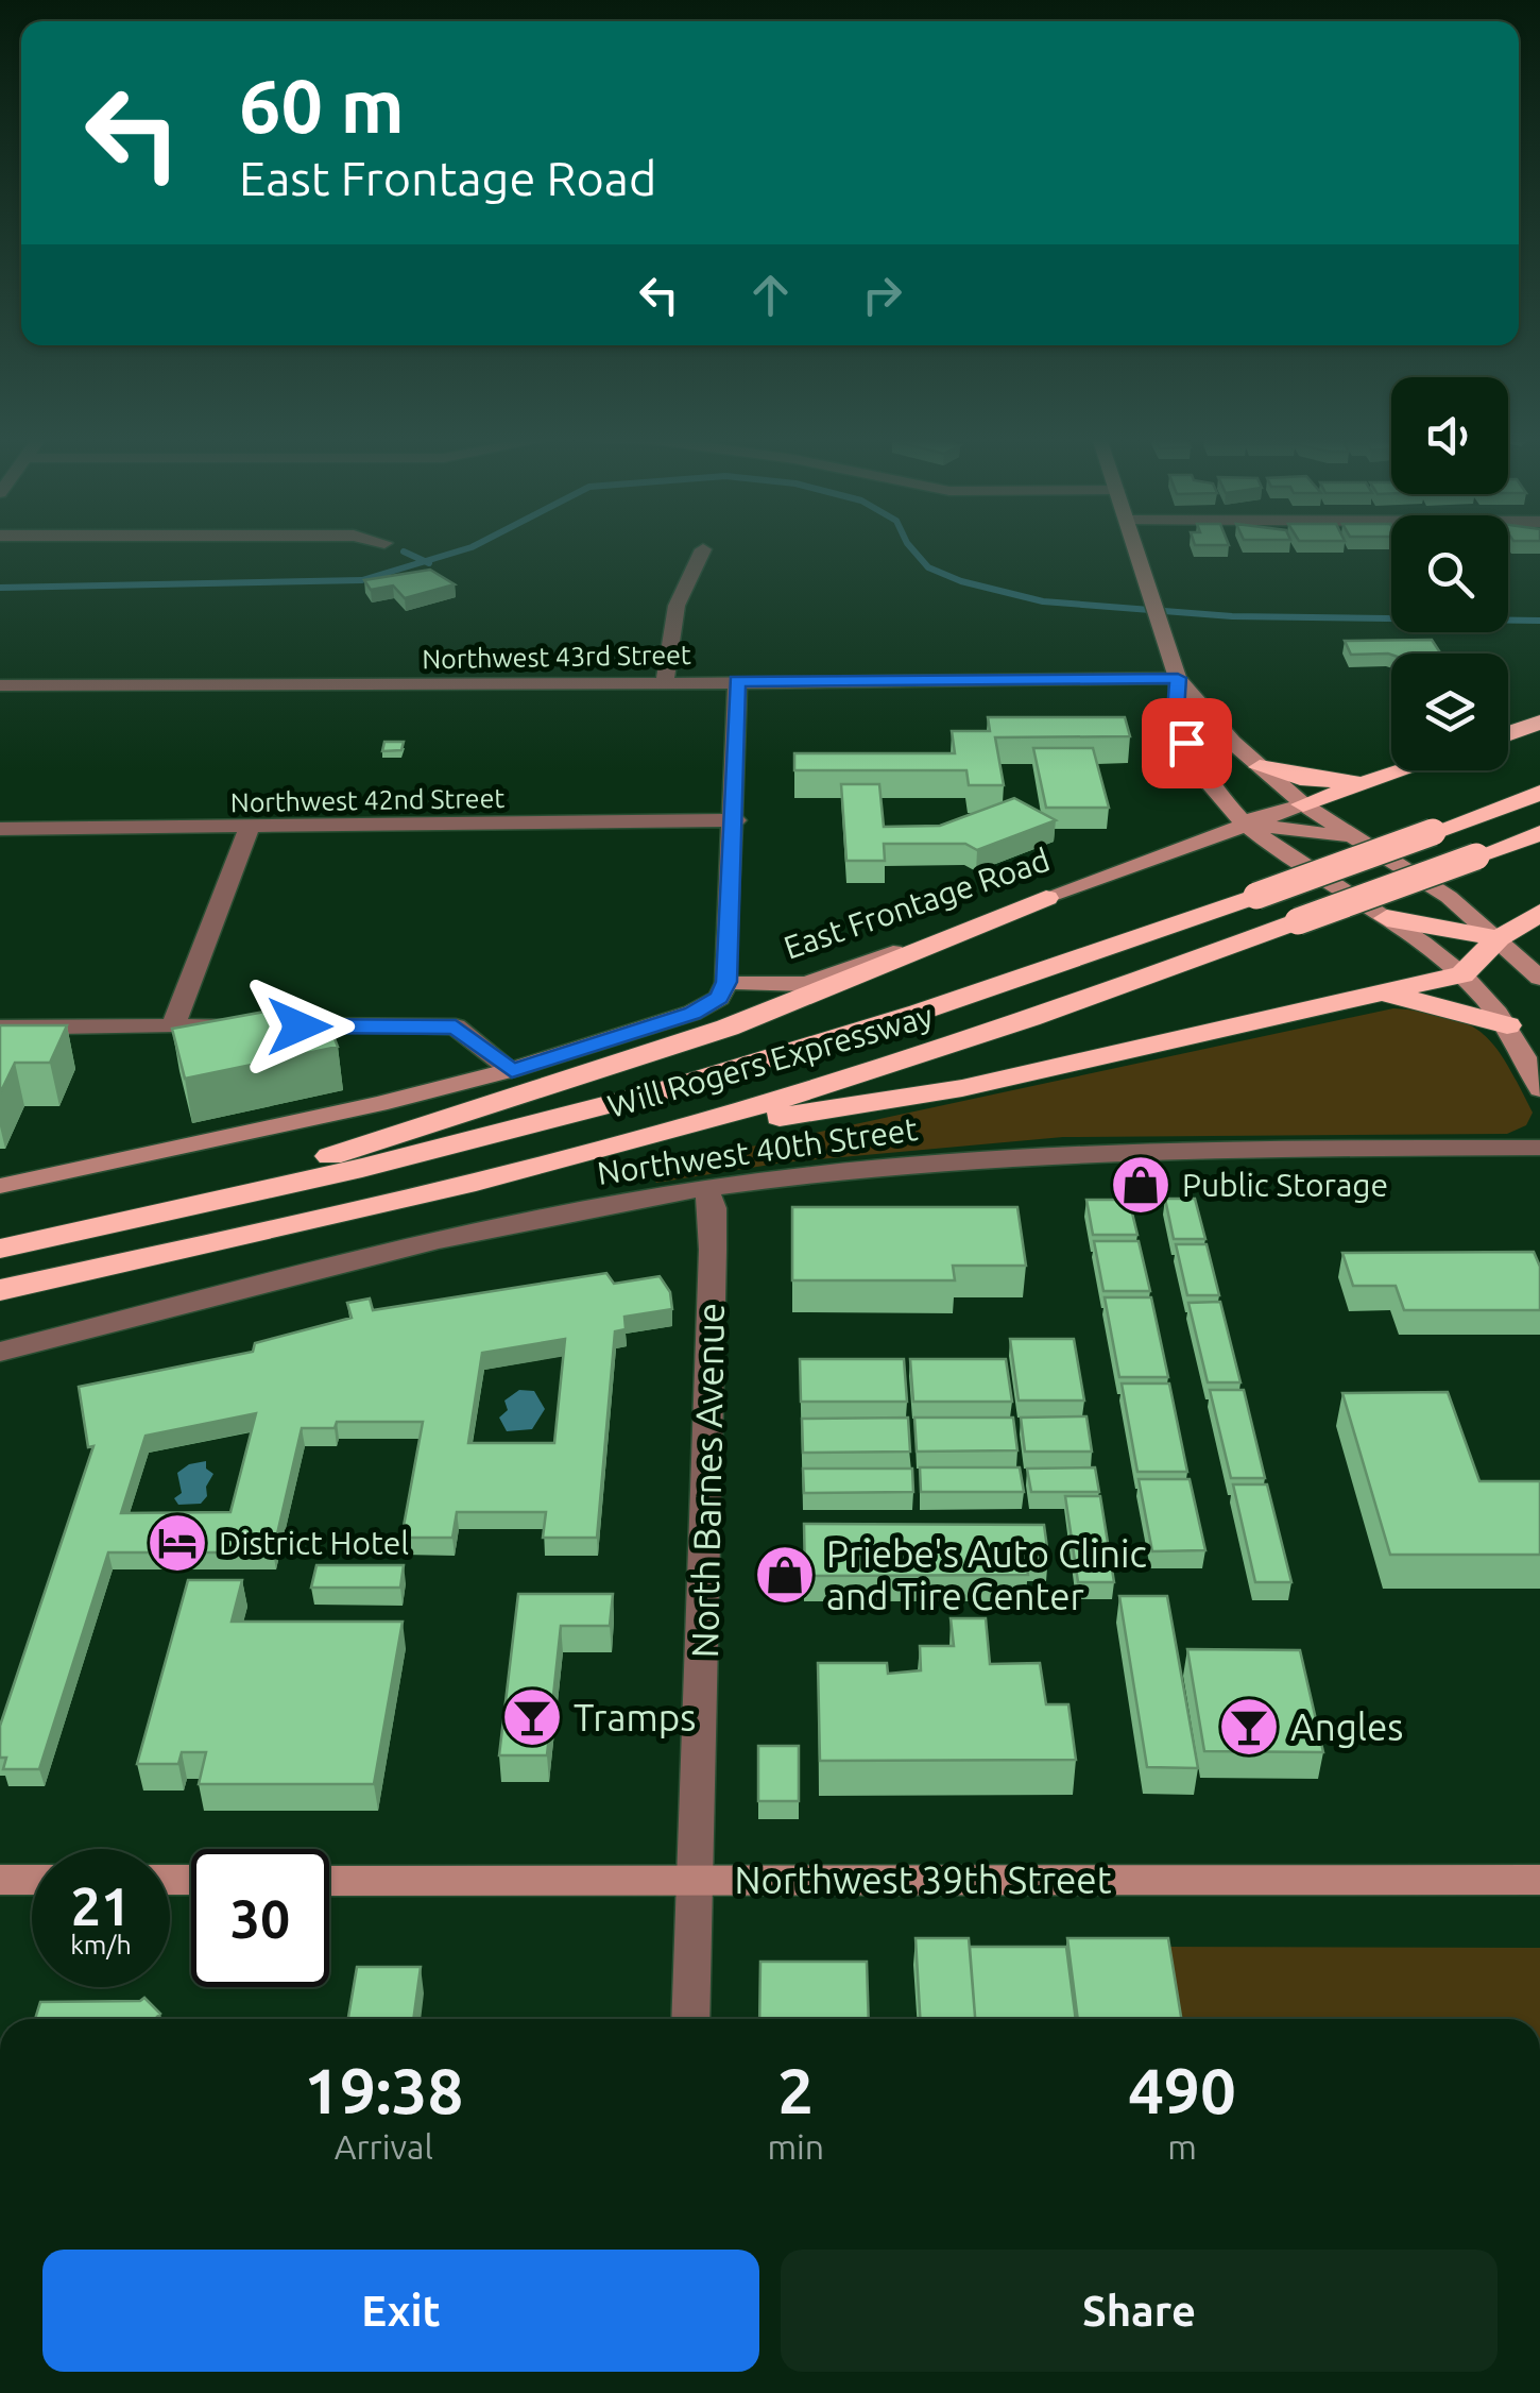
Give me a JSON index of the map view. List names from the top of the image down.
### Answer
{
  "streets": {
    "highway": ["Will Rogers Expressway"],
    "main road": ["East Frontage Road", "Northwest 39th Street"],
    "street": [
      "Northwest 43rd Street",
      "Northwest 42nd Street",
      "Northwest 40th Street",
      "North Barnes Avenue"
    ]
  },
  "crossings": [
    ["Northwest 40th Street", "North Barnes Avenue"],
    ["North Barnes Avenue", "Northwest 39th Street"]
  ],
  "places": {
    "shop": ["Public Storage", "Priebe's Auto Clinic and Tire Center"],
    "hotel": ["District Hotel"],
    "bar": ["Tramps", "Angles"]
  },
  "page": {
    "turn": ["60 m", "East Frontage Road"],
    "speed": "21 km/h",
    "limit": "30",
    "eta": [
      "19:38",
      "Arrival",
      "2",
      "min",
      "490",
      "m"
    ],
    "buttons": ["Exit", "Share"]
  }
}
